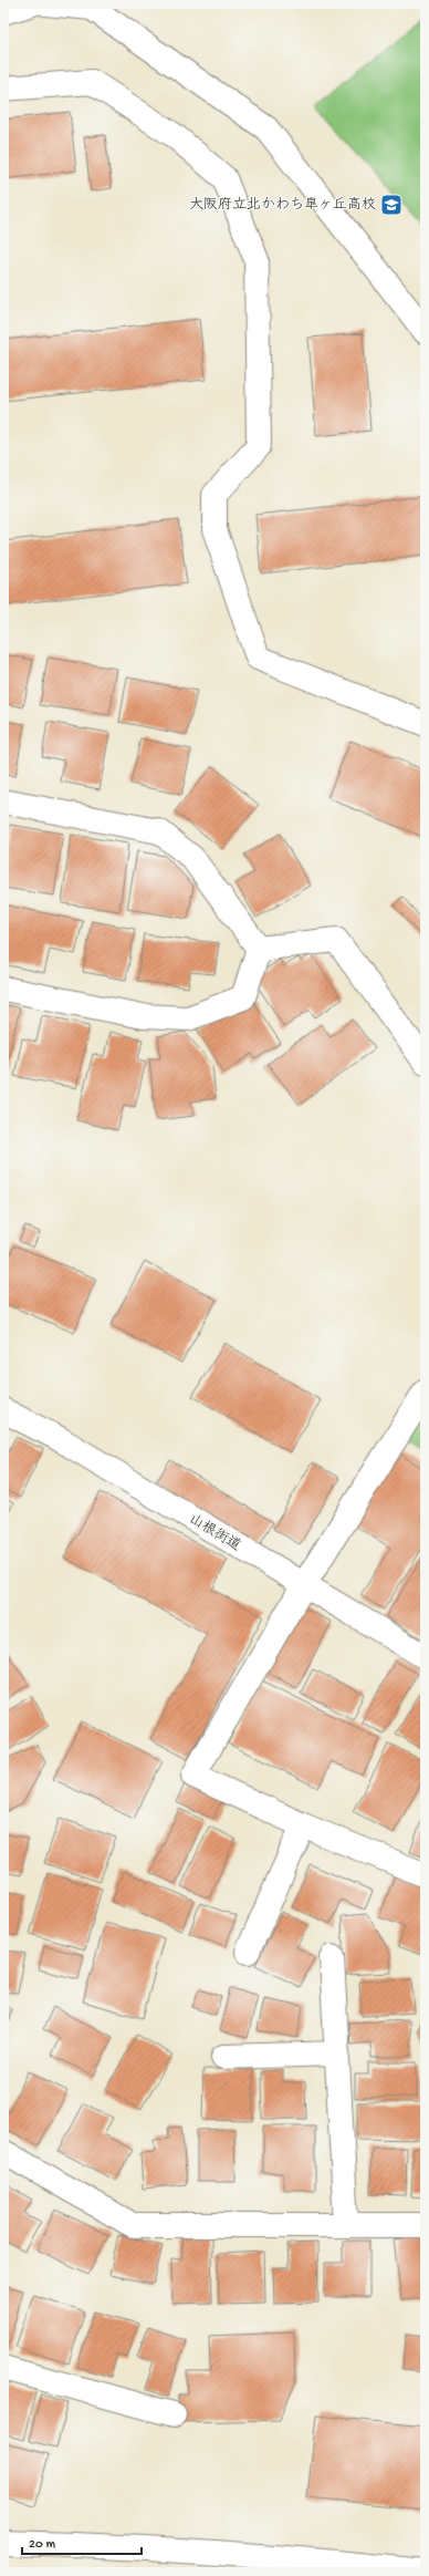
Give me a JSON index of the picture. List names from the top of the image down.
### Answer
{
  "streets": {
    "street": ["山根街道"]
  },
  "places": {
    "school or university": ["大阪府立北かわち皐ヶ丘高校"]
  },
  "scale_bar": "20 m"
}
